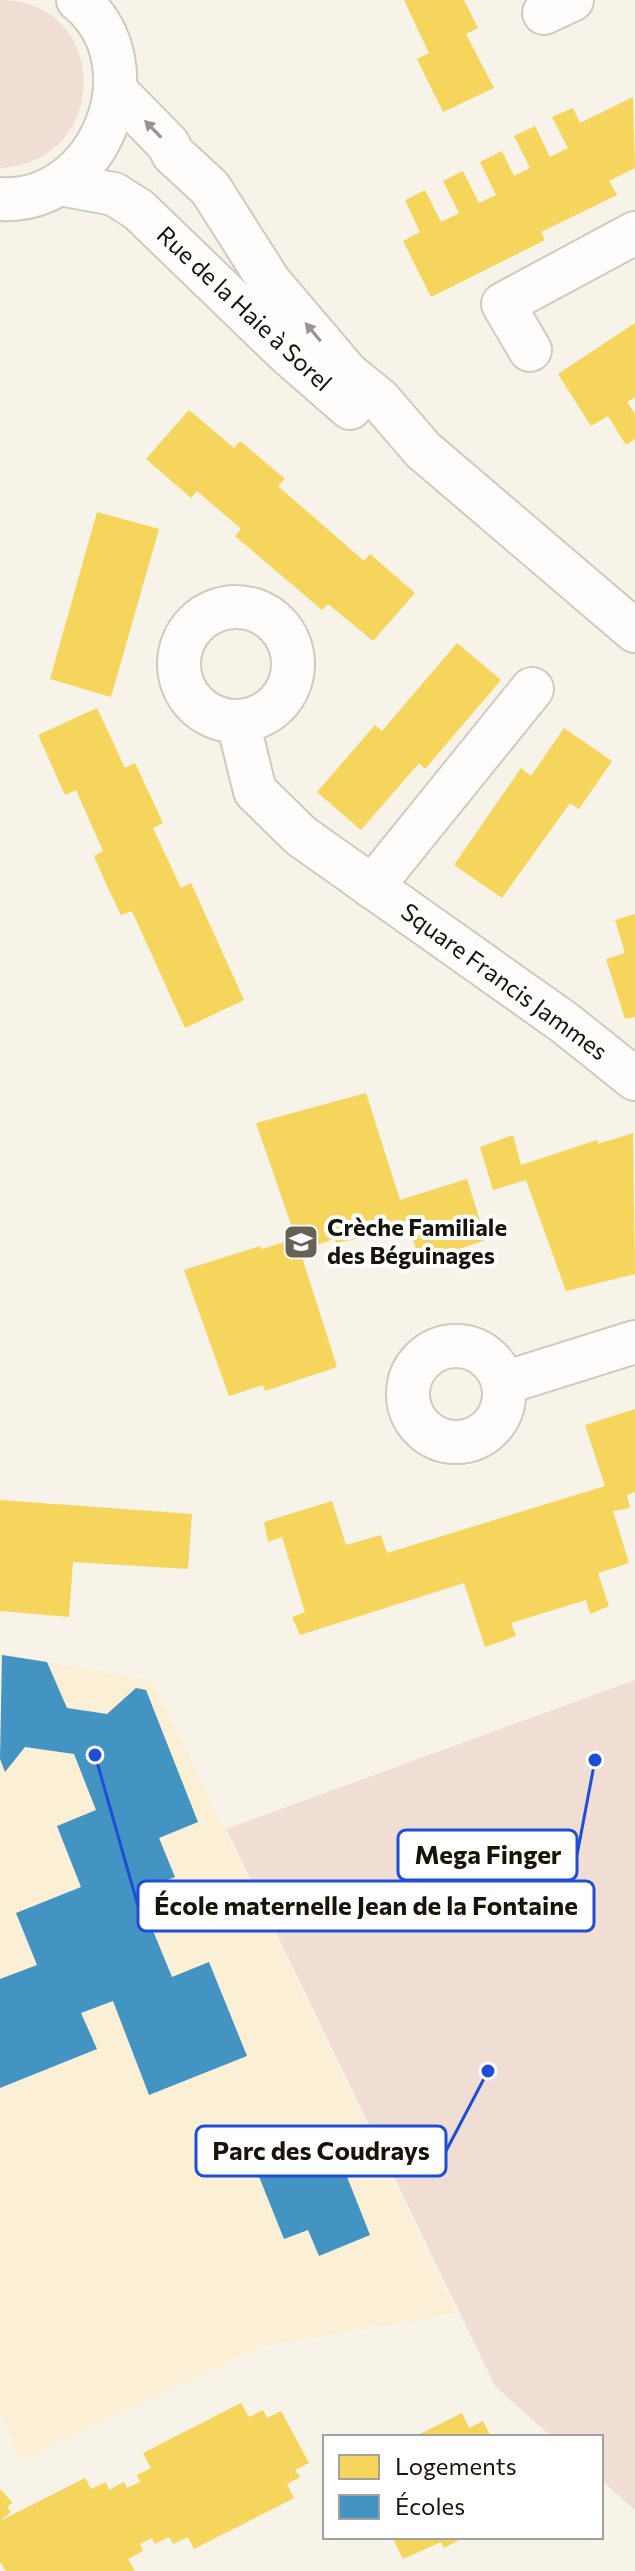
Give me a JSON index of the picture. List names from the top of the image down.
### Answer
{
  "streets": {
    "street": ["Rue de la Haie à Sorel", "Square Francis Jammes"]
  },
  "places": {
    "school or university": ["Crèche Familiale des Béguinages"],
    "other": ["École maternelle Jean de la Fontaine", "Mega Finger", "Parc des Coudrays"]
  },
  "legend": ["Logements", "Écoles"]
}
